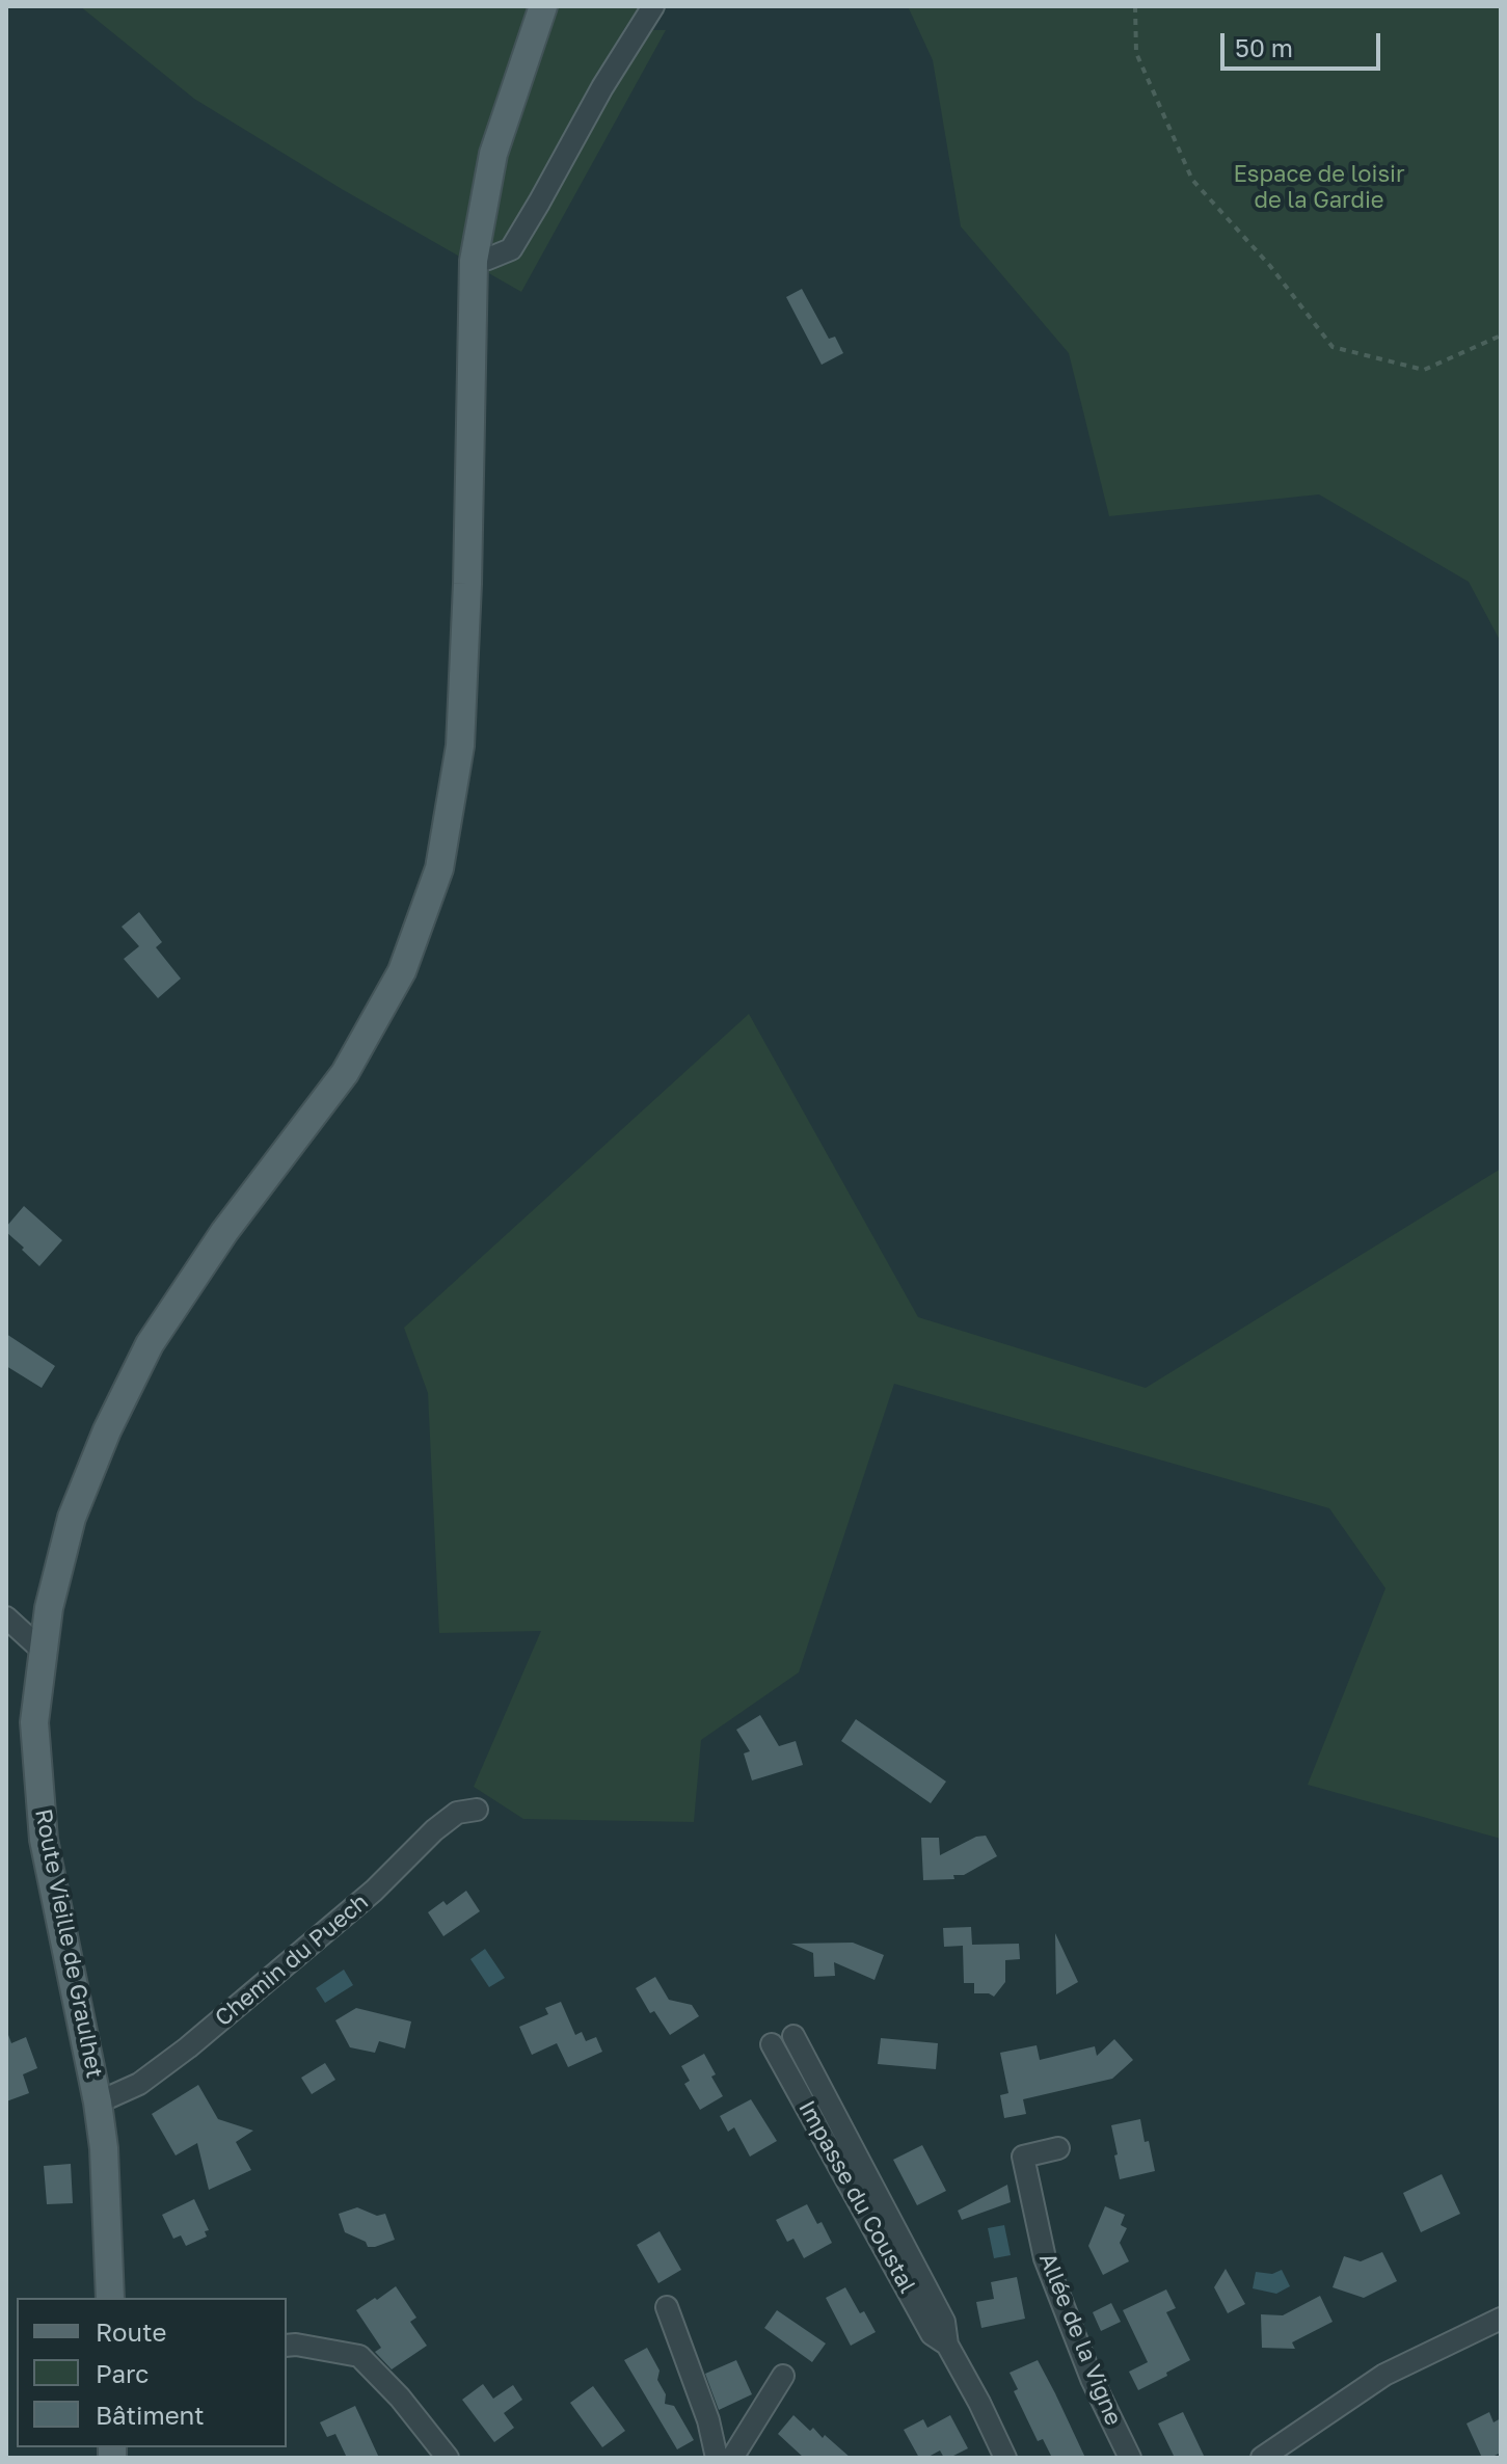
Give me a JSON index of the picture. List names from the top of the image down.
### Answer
{
  "streets": {
    "main road": ["Route Vieille de Graulhet"],
    "street": ["Chemin du Puech", "Impasse du Coustal", "Allée de la Vigne"]
  },
  "crossings": [
    ["Route Vieille de Graulhet", "Chemin du Puech"]
  ],
  "parks": ["Espace de loisir de la Gardie"],
  "legend": ["Route", "Parc", "Bâtiment"],
  "scale_bar": "50 m"
}
